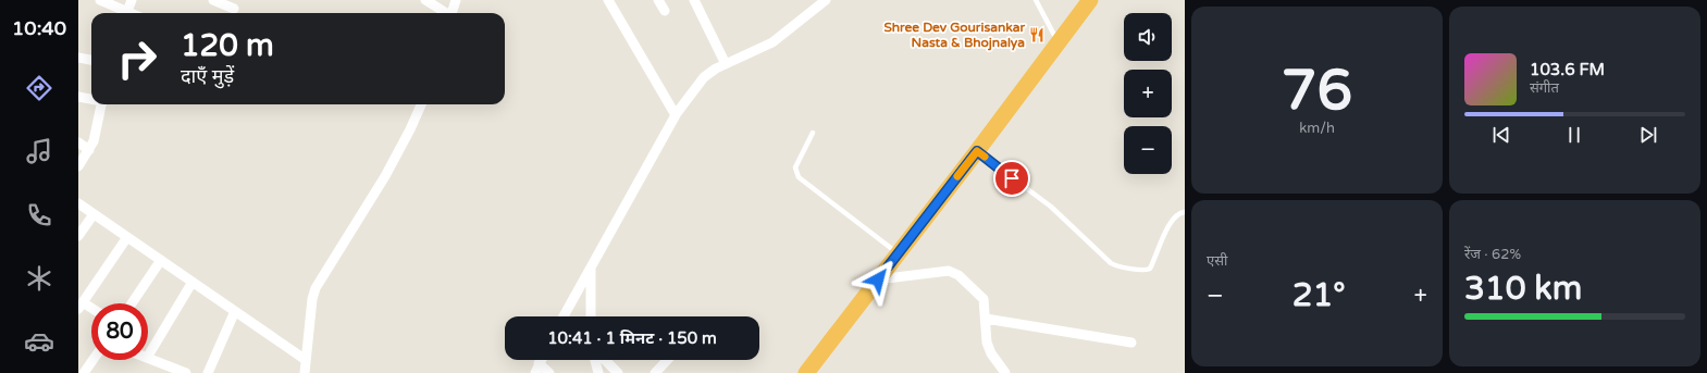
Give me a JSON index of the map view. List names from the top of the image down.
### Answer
{
  "places": {
    "restaurant": ["Shree Dev Gourisankar Nasta & Bhojnalya"]
  },
  "page": {
    "tabs": "10:40",
    "tile": [
      ["76", "km/h"],
      "एसी",
      ["रेंज · 62%", "310 km"]
    ],
    "map_buttons": ["+", "−"],
    "turn": ["120 m", "दाएँ मुड़ें"],
    "song": ["103.6 FM", "संगीत"],
    "heat": ["−", "21°", "+"],
    "limit": "80",
    "trip": "10:41 · 1 मिनट · 150 m"
  }
}
